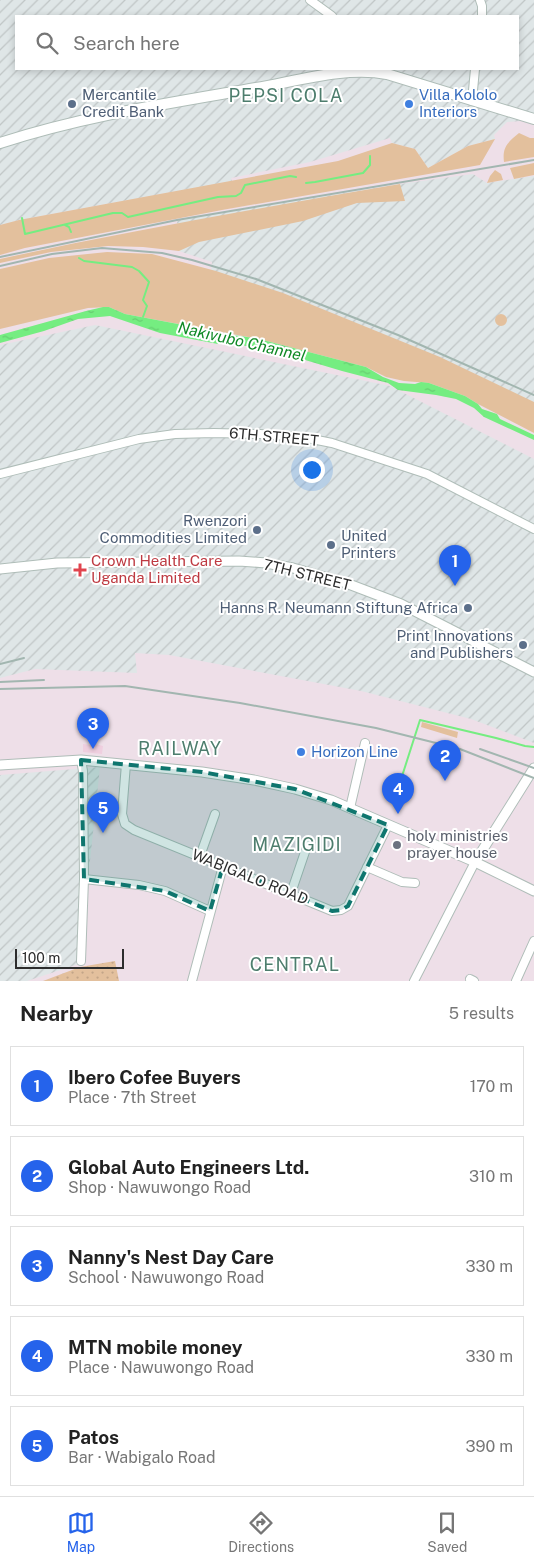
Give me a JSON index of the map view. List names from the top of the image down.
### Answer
{
  "streets": {
    "street": ["6TH STREET", "7TH STREET", "WABIGALO ROAD"]
  },
  "districts": [
    "PEPSI COLA",
    "RAILWAY",
    "MAZIGIDI",
    "CENTRAL"
  ],
  "water": ["Nakivubo Channel"],
  "places": {
    "other": [
      "Mercantile Credit Bank",
      "Villa Kololo Interiors",
      "Rwenzori Commodities Limited",
      "United Printers",
      "Hanns R. Neumann Stiftung Africa",
      "Print Innovations and Publishers",
      "Horizon Line",
      "holy ministries prayer house"
    ],
    "health": ["Crown Health Care Uganda Limited"]
  },
  "scale_bar": "100 m",
  "page": {
    "search": "Search here",
    "pins": [
      "1",
      "3",
      "2",
      "4",
      "5"
    ],
    "scale": "100 m",
    "heading": ["Nearby", "5 results"],
    "list": [
      {
        "mark": "1",
        "name": "Ibero Cofee Buyers",
        "note": "Place · 7th Street",
        "value": "170 m"
      },
      {
        "mark": "2",
        "name": "Global Auto Engineers Ltd.",
        "note": "Shop · Nawuwongo Road",
        "value": "310 m"
      },
      {
        "mark": "3",
        "name": "Nanny's Nest Day Care",
        "note": "School · Nawuwongo Road",
        "value": "330 m"
      },
      {
        "mark": "4",
        "name": "MTN mobile money",
        "note": "Place · Nawuwongo Road",
        "value": "330 m"
      },
      {
        "mark": "5",
        "name": "Patos",
        "note": "Bar · Wabigalo Road",
        "value": "390 m"
      }
    ],
    "nav": ["Map", "Directions", "Saved"]
  }
}
